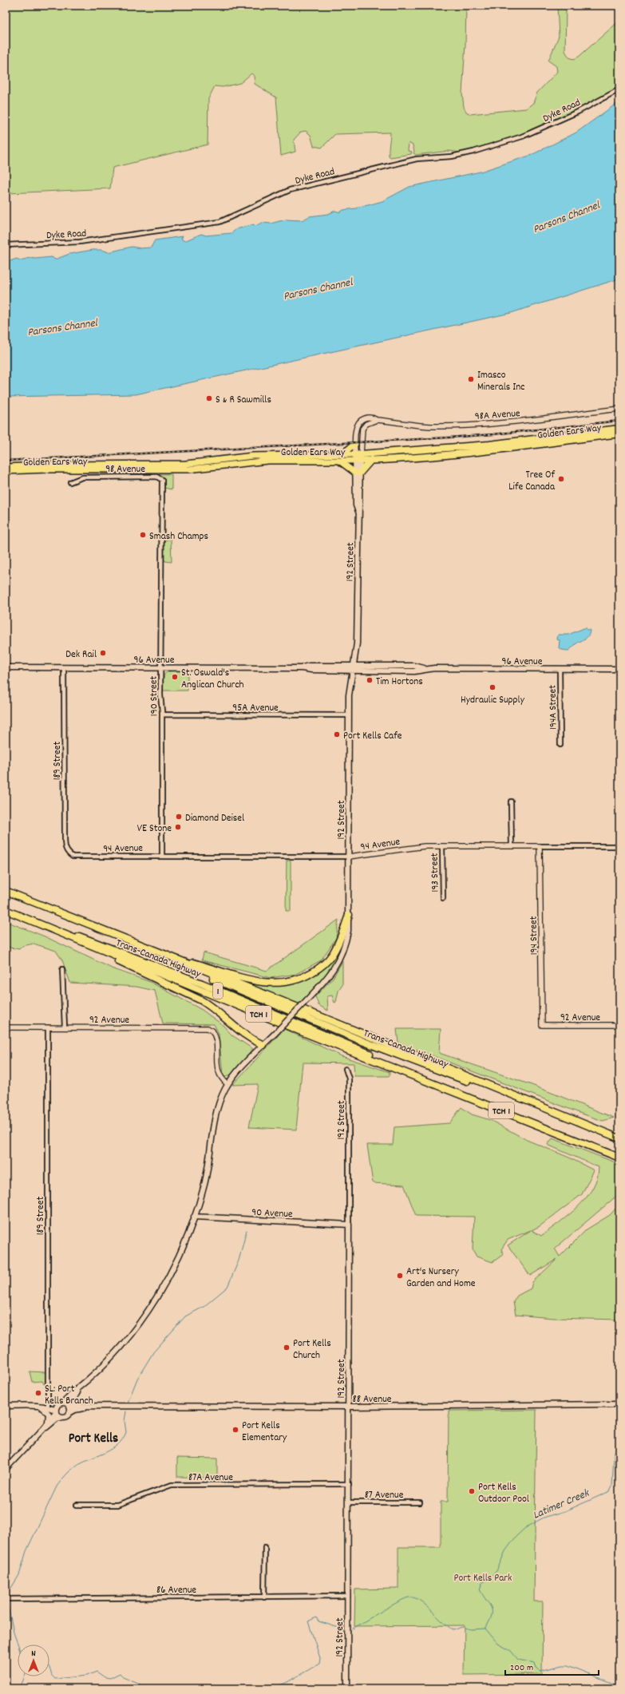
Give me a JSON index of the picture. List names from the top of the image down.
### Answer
{
  "streets": {
    "highway": [
      "Golden Ears Way",
      "Trans-Canada Highway",
      "1",
      "TCH 1"
    ],
    "main road": [
      "192 Street",
      "96 Avenue",
      "90 Avenue",
      "88 Avenue"
    ],
    "street": [
      "Dyke Road",
      "98A Avenue",
      "98 Avenue",
      "190 Street",
      "95A Avenue",
      "194A Street",
      "189 Street",
      "94 Avenue",
      "193 Street",
      "194 Street",
      "92 Avenue",
      "87A Avenue",
      "87 Avenue",
      "86 Avenue"
    ]
  },
  "crossings": [
    ["98A Avenue", "192 Street"],
    ["Golden Ears Way", "192 Street"],
    ["98 Avenue", "190 Street"],
    ["192 Street", "96 Avenue"],
    ["192 Street", "95A Avenue"],
    ["192 Street", "94 Avenue"],
    ["192 Street", "92 Avenue"],
    ["192 Street", "90 Avenue"],
    ["192 Street", "88 Avenue"],
    ["192 Street", "87A Avenue"],
    ["192 Street", "87 Avenue"],
    ["192 Street", "86 Avenue"],
    ["96 Avenue", "190 Street"],
    ["96 Avenue", "194A Street"],
    ["96 Avenue", "189 Street"],
    ["190 Street", "95A Avenue"],
    ["190 Street", "94 Avenue"],
    ["189 Street", "94 Avenue"],
    ["189 Street", "92 Avenue"],
    ["94 Avenue", "193 Street"],
    ["94 Avenue", "194 Street"],
    ["194 Street", "92 Avenue"]
  ],
  "districts": ["Port Kells"],
  "water": ["Parsons Channel", "Latimer Creek"],
  "parks": ["Port Kells Park"],
  "places": [
    "Imasco Minerals Inc",
    "S & R Sawmills",
    "Tree Of Life Canada",
    "Smash Champs",
    "Dek Rail",
    "St. Oswald's Anglican Church",
    "Tim Hortons",
    "Hydraulic Supply",
    "Port Kells Cafe",
    "Diamond Deisel",
    "VE Stone",
    "Art's Nursery Garden and Home",
    "Port Kells Church",
    "SL: Port Kells Branch",
    "Port Kells Elementary",
    "Port Kells Outdoor Pool"
  ],
  "scale_bar": "200 m",
  "north": "top"
}
